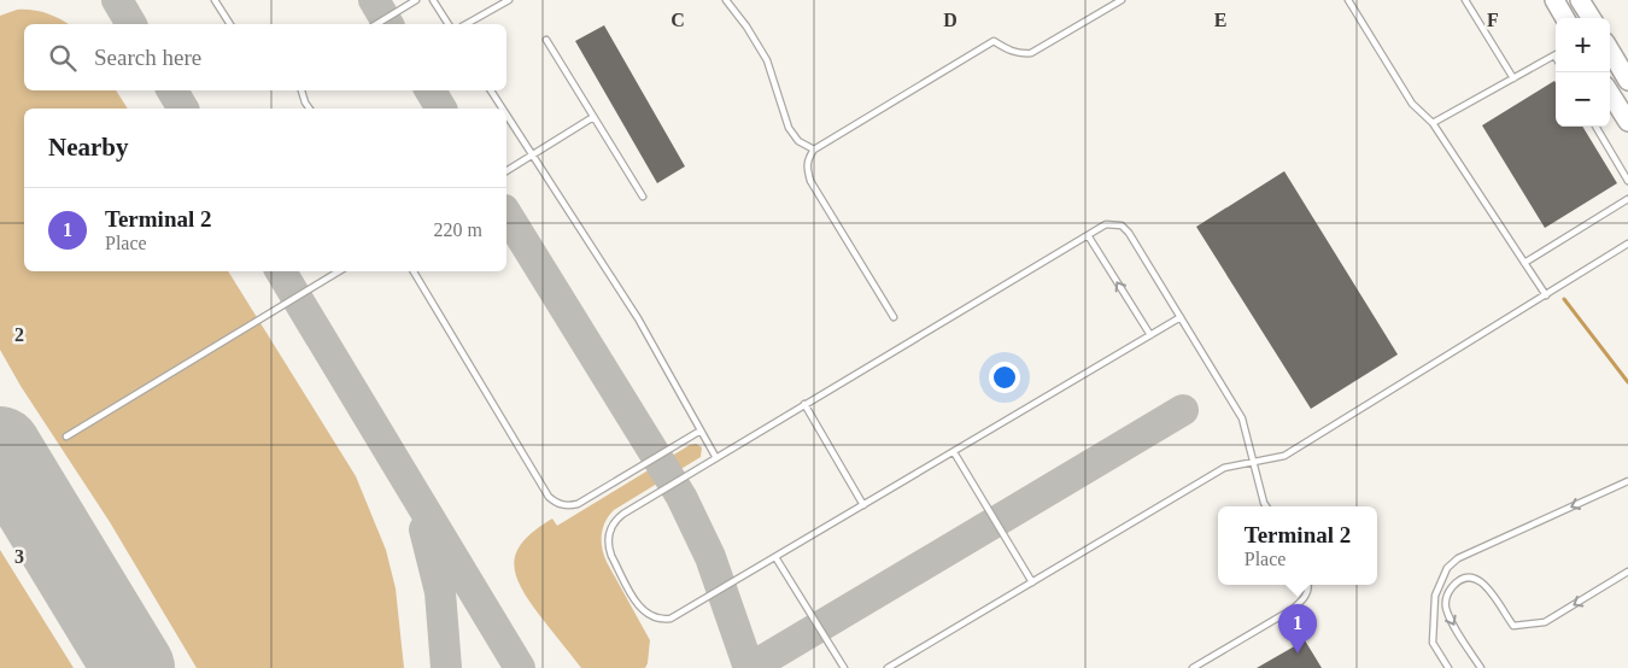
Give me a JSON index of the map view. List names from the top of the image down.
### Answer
{
  "page": {
    "map_buttons": ["+", "−"],
    "search": "Search here",
    "heading": "Nearby",
    "list": [
      {
        "mark": "1",
        "name": "Terminal 2",
        "note": "Place",
        "value": "220 m"
      }
    ],
    "popup": ["Terminal 2", "Place"],
    "pins": "1"
  },
  "grid": {
    "columns": [
      "C",
      "D",
      "E",
      "F"
    ],
    "rows": ["2", "3"]
  }
}
